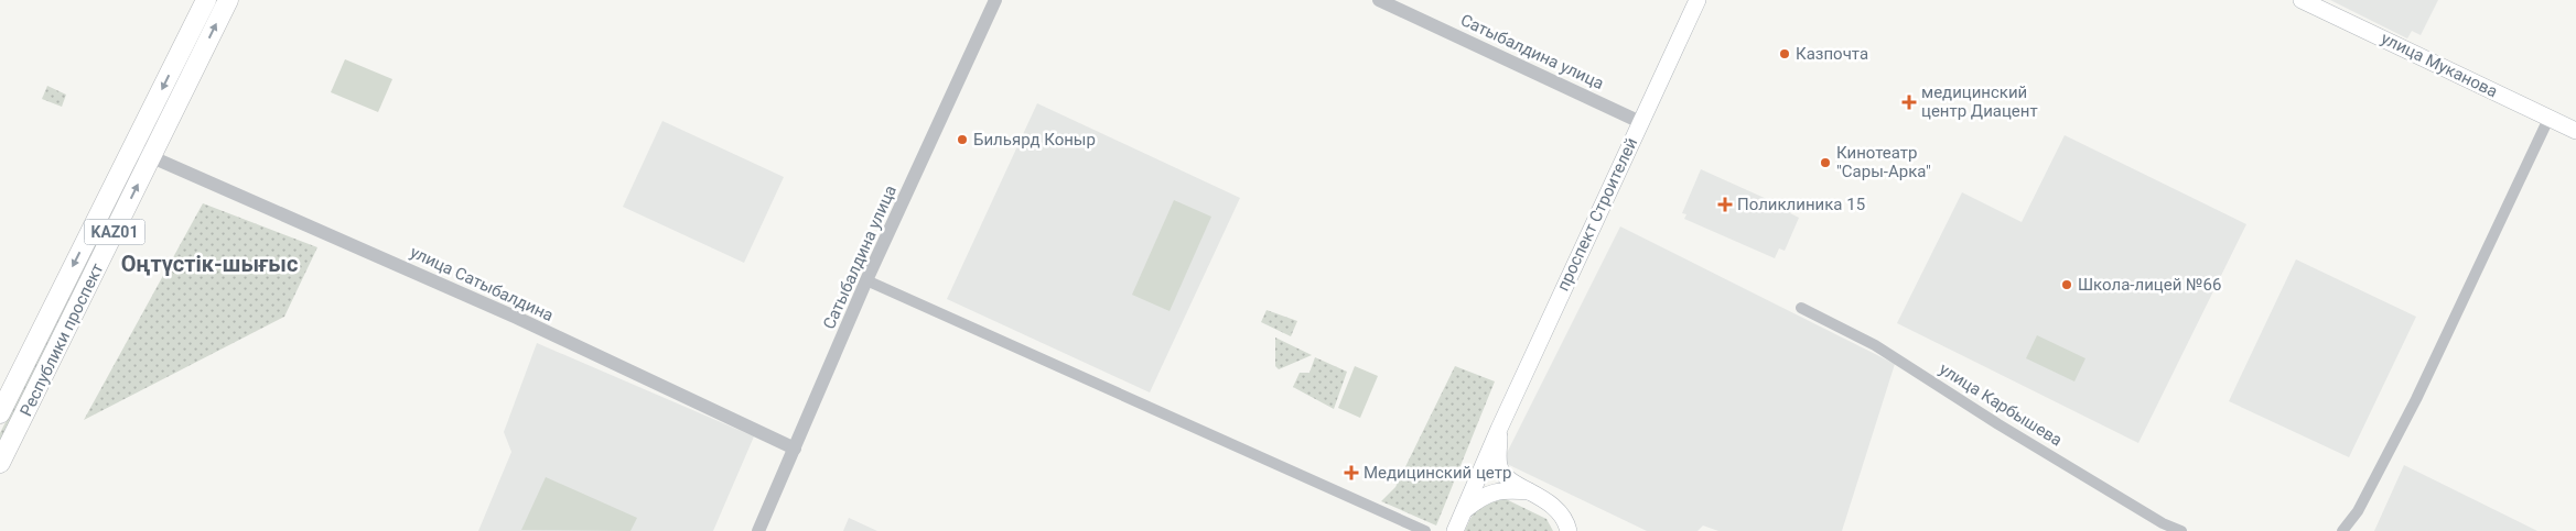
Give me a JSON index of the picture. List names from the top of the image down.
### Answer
{
  "streets": {
    "highway": ["KАZ01", "Республики проспект"],
    "main road": ["улица Муканова", "проспект Строителей"],
    "street": ["Сатыбалдина улица", "улица Сатыбалдина", "улица Карбышева"]
  },
  "crossings": [
    ["Сатыбалдина улица", "проспект Строителей"],
    ["Сатыбалдина улица", "улица Сатыбалдина"],
    ["улица Сатыбалдина", "Республики проспект"]
  ],
  "districts": ["Оңтүстік-шығыс"],
  "places": {
    "other": [
      "Казпочта",
      "Бильярд Коныр",
      "Кинотеатр \"Сары-Арка\"",
      "Школа-лицей №66"
    ],
    "health": ["медицинский центр Диацент", "Поликлиника 15", "Медицинский цетр"]
  }
}
